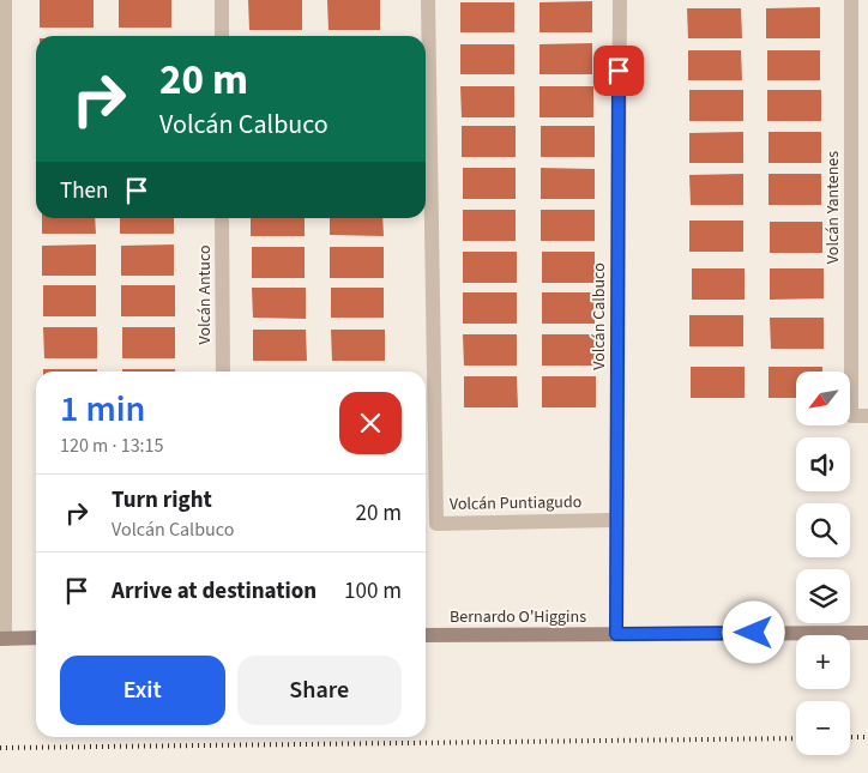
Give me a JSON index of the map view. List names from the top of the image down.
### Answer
{
  "streets": {
    "main road": ["Bernardo O'Higgins"],
    "street": [
      "Volcán Yantenes",
      "Volcán Antuco",
      "Volcán Calbuco",
      "Volcán Puntiagudo"
    ]
  },
  "crossings": [
    ["Volcán Calbuco", "Volcán Puntiagudo"],
    ["Volcán Calbuco", "Bernardo O'Higgins"]
  ],
  "north": "bottom left",
  "page": {
    "turn": ["20 m", "Volcán Calbuco"],
    "then": "Then",
    "map_buttons": ["+", "−"],
    "heading": ["1 min", "120 m · 13:15"],
    "list": [
      {
        "name": "Turn right",
        "note": "Volcán Calbuco",
        "value": "20 m"
      },
      {
        "name": "Arrive at destination",
        "value": "100 m"
      }
    ],
    "buttons": ["Exit", "Share"]
  }
}
